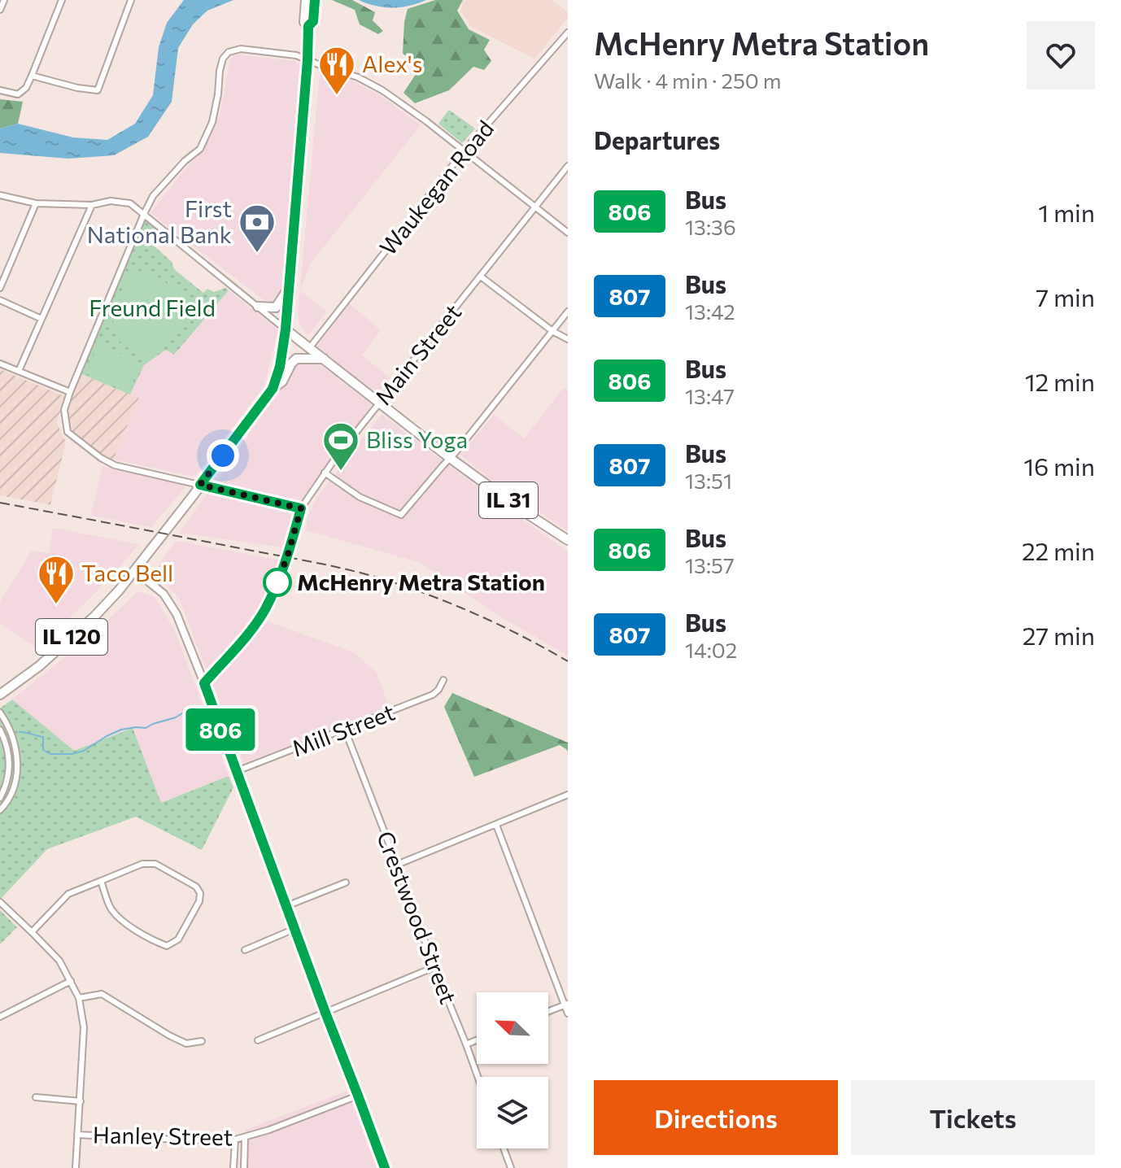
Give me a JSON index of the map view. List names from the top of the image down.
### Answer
{
  "streets": {
    "main road": ["IL 31", "IL 120"],
    "street": [
      "Waukegan Road",
      "Main Street",
      "Mill Street",
      "Crestwood Street",
      "Hanley Street"
    ]
  },
  "crossings": [
    ["Waukegan Road", "IL 31"],
    ["Main Street", "IL 31"],
    ["IL 31", "IL 120"],
    ["Mill Street", "Crestwood Street"]
  ],
  "parks": ["Freund Field"],
  "places": {
    "restaurant": ["Alex's", "Taco Bell"],
    "bank": ["First National Bank"],
    "sports": ["Bliss Yoga"],
    "other": ["McHenry Metra Station"]
  },
  "lines": ["bus line 806"],
  "north": "top left",
  "page": {
    "on_map": "806",
    "heading": [
      ["McHenry Metra Station", "Walk · 4 min · 250 m"],
      "Departures"
    ],
    "list": [
      {
        "mark": "806",
        "name": "Bus",
        "note": "13:36",
        "value": "1 min"
      },
      {
        "mark": "807",
        "name": "Bus",
        "note": "13:42",
        "value": "7 min"
      },
      {
        "mark": "806",
        "name": "Bus",
        "note": "13:47",
        "value": "12 min"
      },
      {
        "mark": "807",
        "name": "Bus",
        "note": "13:51",
        "value": "16 min"
      },
      {
        "mark": "806",
        "name": "Bus",
        "note": "13:57",
        "value": "22 min"
      },
      {
        "mark": "807",
        "name": "Bus",
        "note": "14:02",
        "value": "27 min"
      }
    ],
    "buttons": ["Directions", "Tickets"]
  }
}
